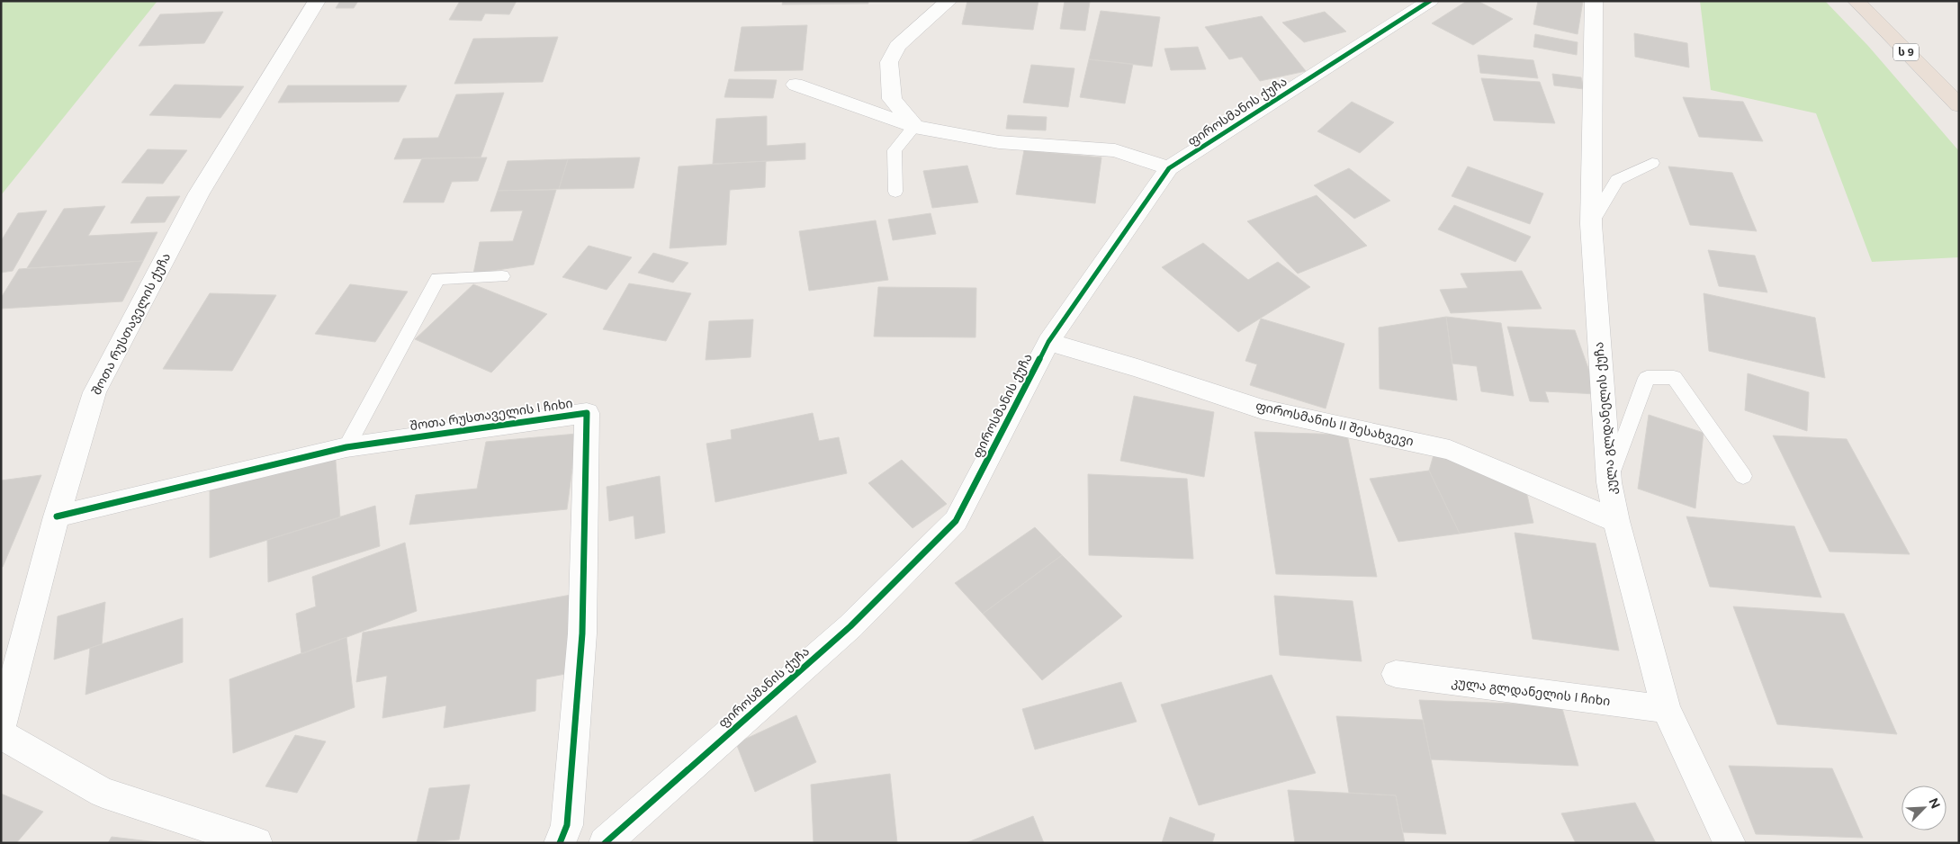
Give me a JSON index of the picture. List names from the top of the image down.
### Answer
{
  "streets": {
    "highway": ["ს 9"],
    "street": [
      "ფიროსმანის ქუჩა",
      "შოთა რუსთაველის ქუჩა",
      "შოთა რუსთაველის I ჩიხი",
      "კულა გლდანელის ქუჩა",
      "ფიროსმანის II შესახვევი",
      "კულა გლდანელის I ჩიხი"
    ]
  },
  "crossings": [
    ["ფიროსმანის ქუჩა", "ფიროსმანის II შესახვევი"],
    ["შოთა რუსთაველის ქუჩა", "შოთა რუსთაველის I ჩიხი"],
    ["კულა გლდანელის ქუჩა", "ფიროსმანის II შესახვევი"],
    ["კულა გლდანელის ქუჩა", "კულა გლდანელის I ჩიხი"]
  ],
  "north": "top right"
}
